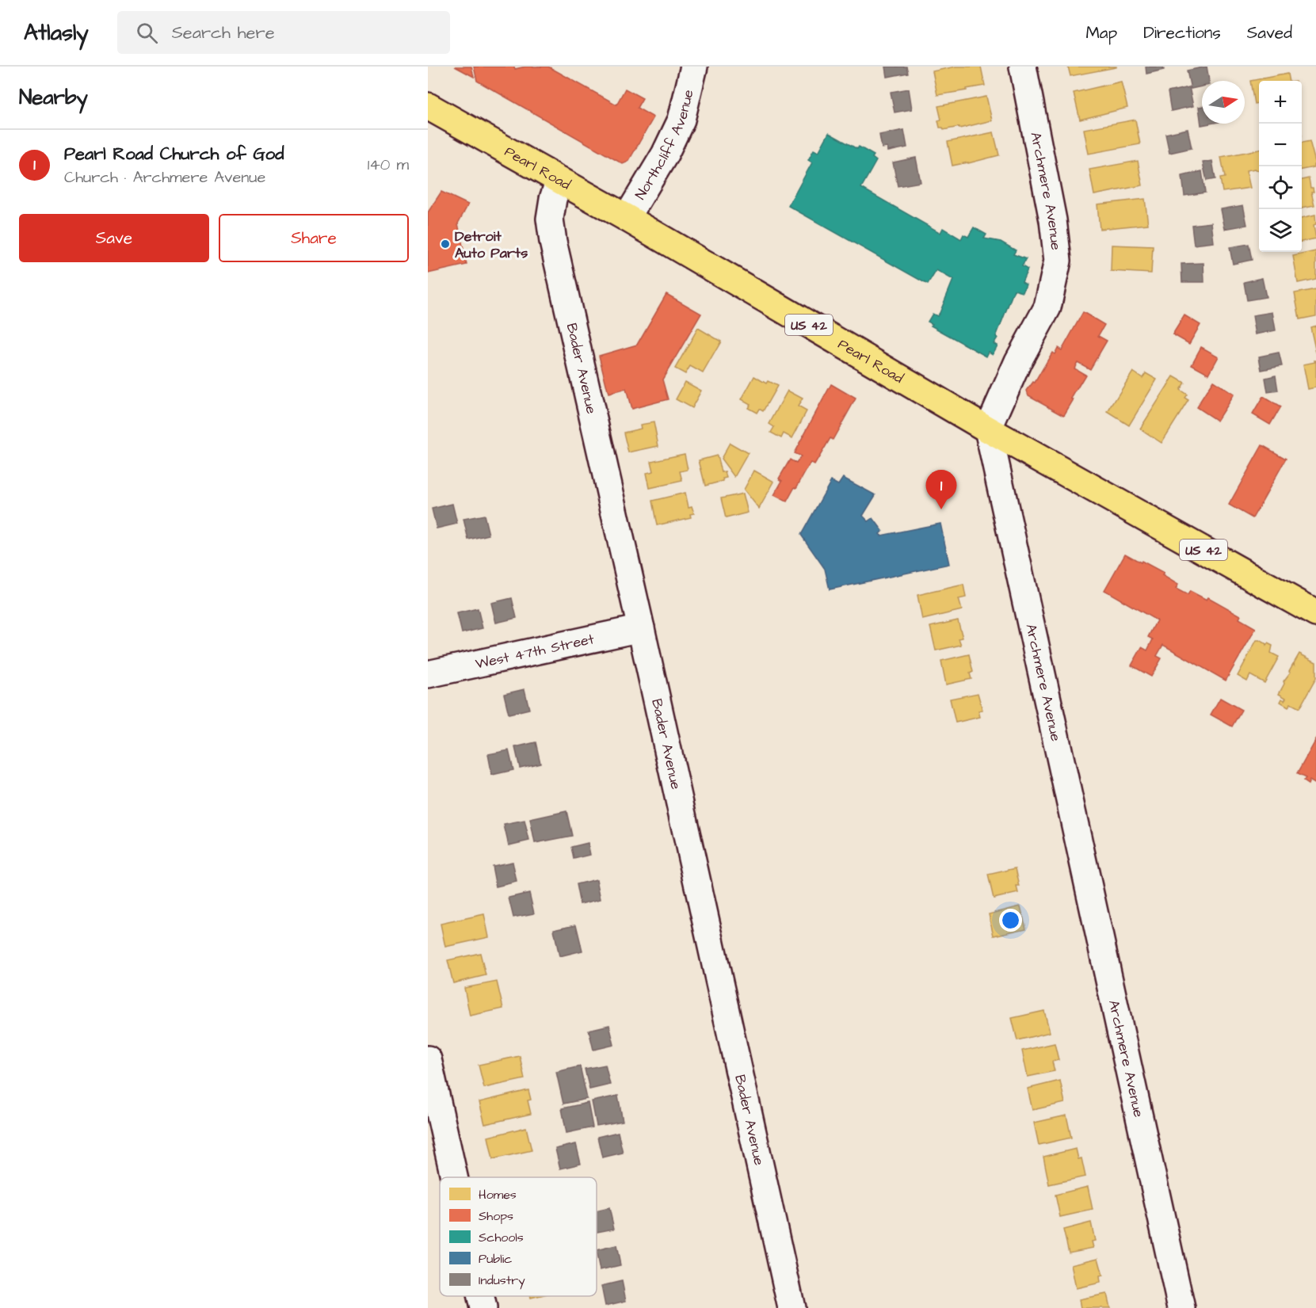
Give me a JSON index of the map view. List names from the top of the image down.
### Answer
{
  "streets": {
    "main road": ["Pearl Road", "US 42"],
    "street": [
      "Northcliff Avenue",
      "Archmere Avenue",
      "Bader Avenue",
      "West 47th Street"
    ]
  },
  "crossings": [
    ["Northcliff Avenue", "Pearl Road"],
    ["Pearl Road", "Archmere Avenue"],
    ["Pearl Road", "Bader Avenue"],
    ["Bader Avenue", "West 47th Street"]
  ],
  "places": ["Detroit Auto Parts"],
  "legend": [
    "Homes",
    "Shops",
    "Schools",
    "Public",
    "Industry"
  ],
  "north": "right",
  "page": {
    "header": "Atlasly",
    "search": "Search here",
    "nav": ["Map", "Directions", "Saved"],
    "heading": "Nearby",
    "map_buttons": ["+", "−"],
    "list": [
      {
        "mark": "1",
        "name": "Pearl Road Church of God",
        "note": "Church · Archmere Avenue",
        "value": "140 m"
      }
    ],
    "buttons": ["Save", "Share"],
    "pins": "1"
  }
}
